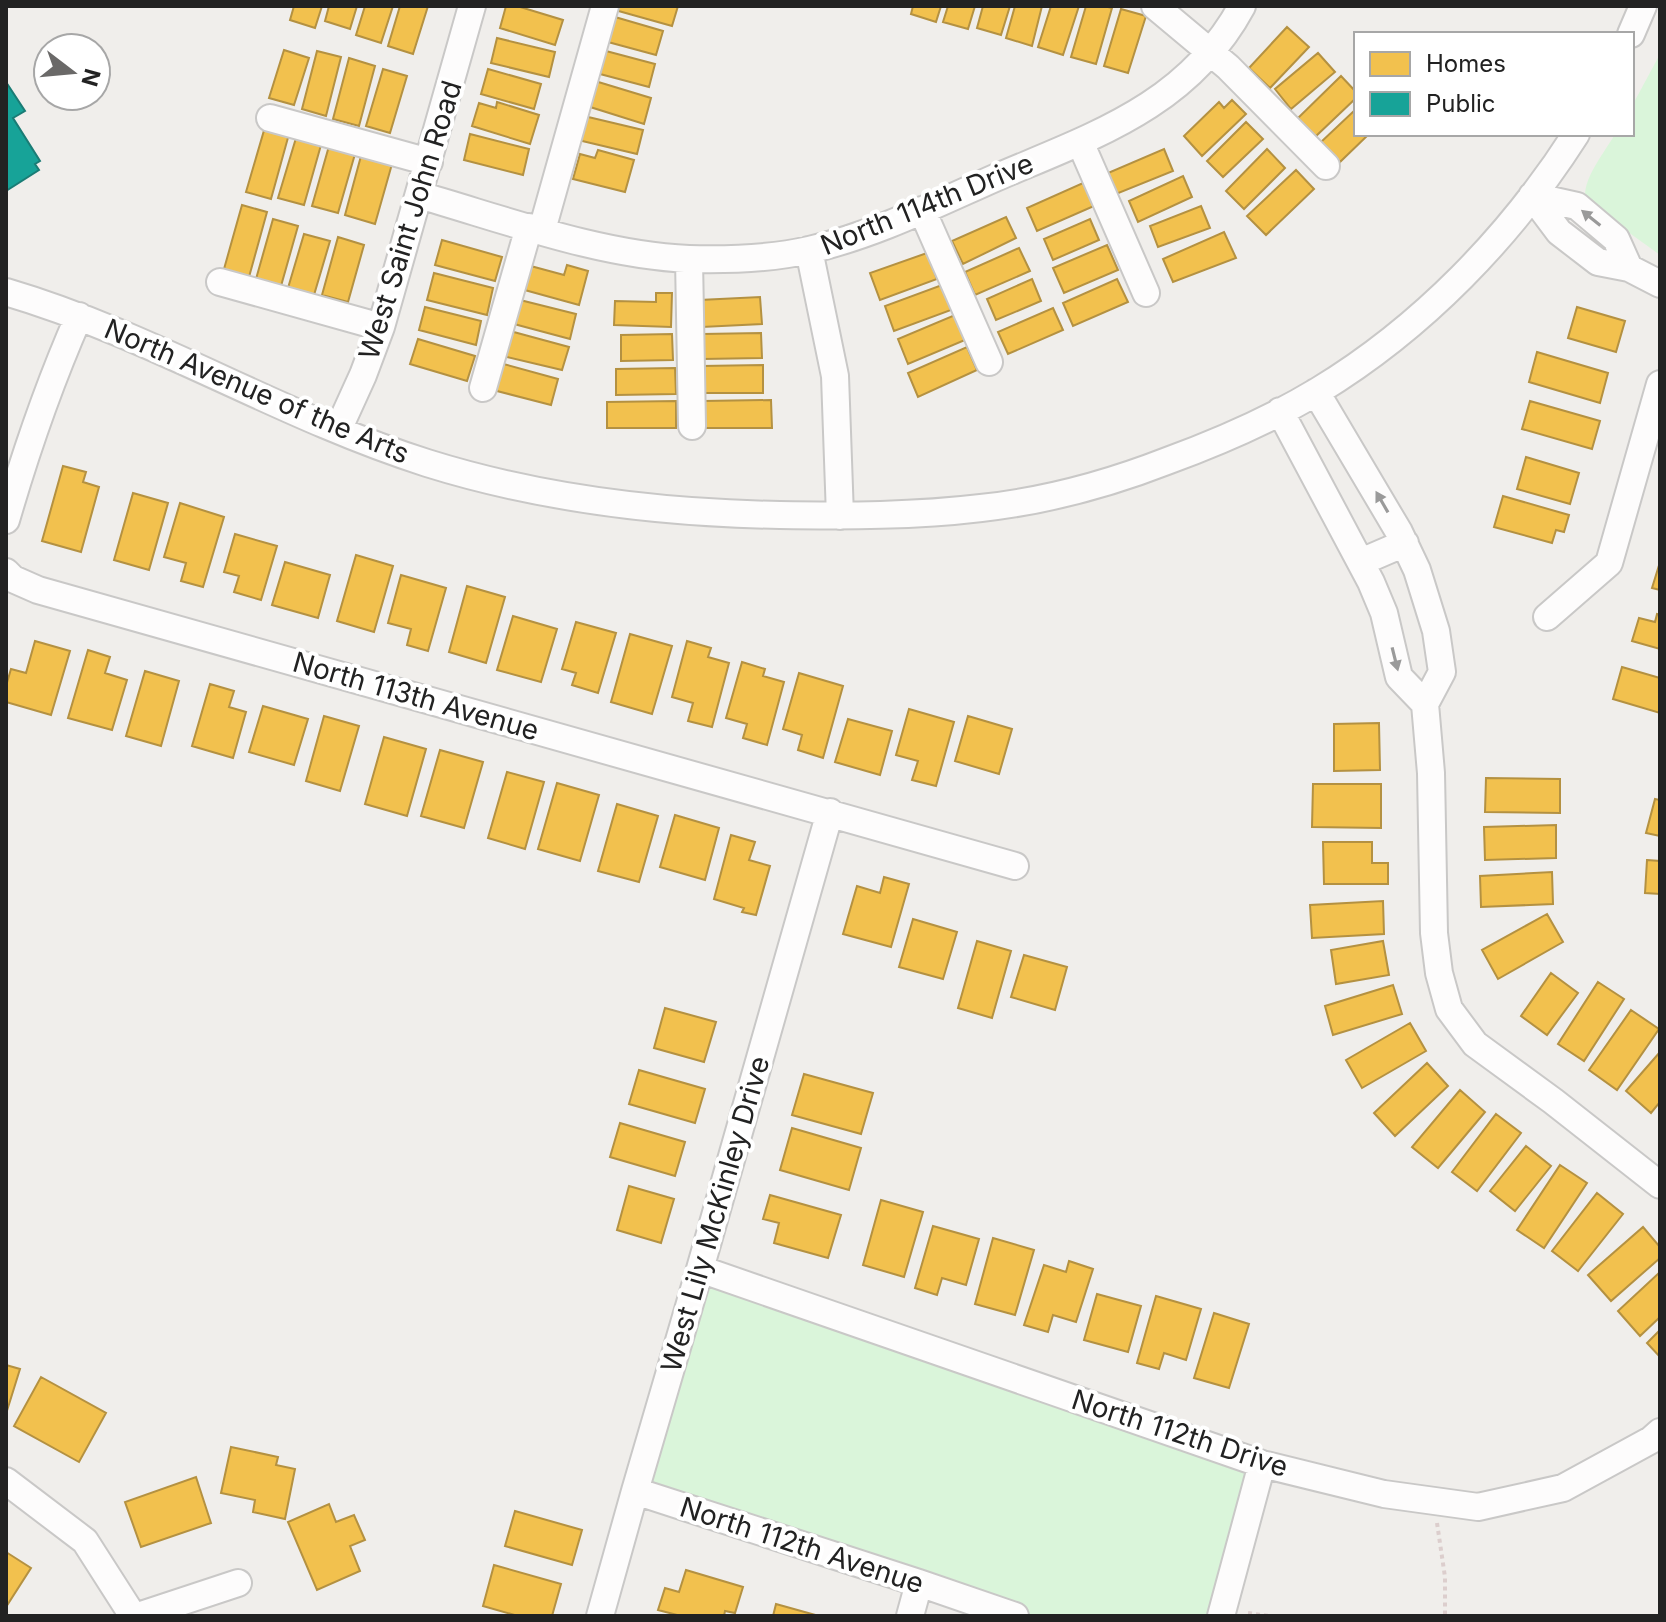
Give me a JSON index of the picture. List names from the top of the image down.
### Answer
{
  "streets": {
    "street": [
      "North 114th Drive",
      "West Saint John Road",
      "North Avenue of the Arts",
      "North 113th Avenue",
      "West Lily McKinley Drive",
      "North 112th Drive",
      "North 112th Avenue"
    ]
  },
  "crossings": [
    ["North 114th Drive", "West Saint John Road"],
    ["West Saint John Road", "North Avenue of the Arts"],
    ["North 113th Avenue", "West Lily McKinley Drive"],
    ["West Lily McKinley Drive", "North 112th Drive"],
    ["West Lily McKinley Drive", "North 112th Avenue"]
  ],
  "legend": ["Homes", "Public"],
  "north": "right"
}
